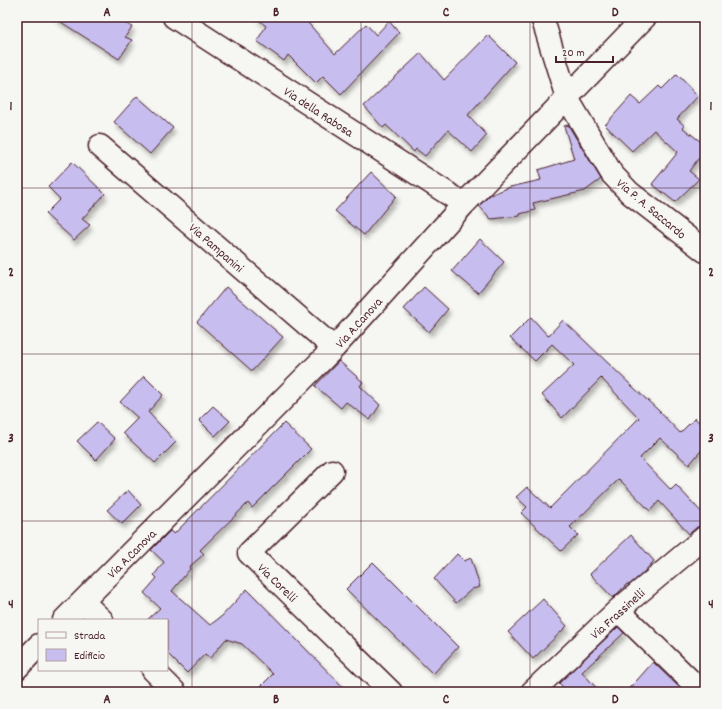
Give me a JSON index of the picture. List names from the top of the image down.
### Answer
{
  "streets": {
    "street": [
      "Via della Rabosa",
      "Via P. A. Saccardo",
      "Via Pampanini",
      "Via A.Canova",
      "Via Corelli",
      "Via Frassinelli"
    ]
  },
  "crossings": [
    ["Via della Rabosa", "Via A.Canova"],
    ["Via P. A. Saccardo", "Via A.Canova"],
    ["Via Pampanini", "Via A.Canova"]
  ],
  "legend": ["Strada", "Edificio"],
  "scale_bar": "20 m",
  "grid": {
    "columns": [
      "A",
      "B",
      "C",
      "D"
    ],
    "rows": [
      "1",
      "2",
      "3",
      "4"
    ]
  }
}
